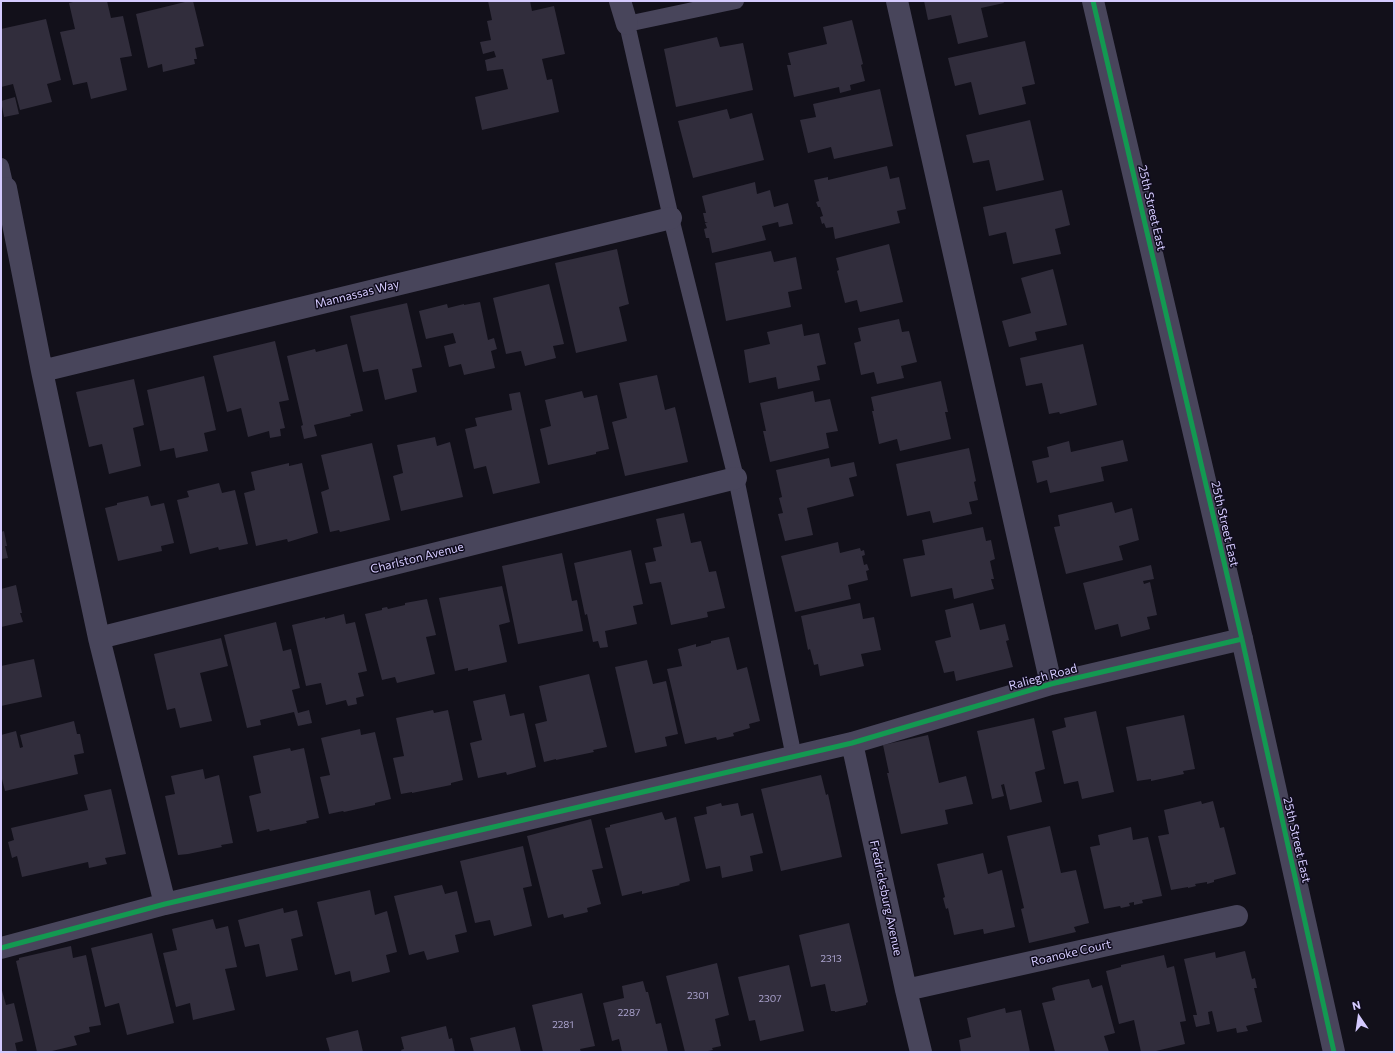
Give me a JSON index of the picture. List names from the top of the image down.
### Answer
{
  "streets": {
    "street": [
      "25th Street East",
      "Mannassas Way",
      "Charlston Avenue",
      "Raliegh Road",
      "Fredricksburg Avenue",
      "Roanoke Court"
    ]
  },
  "crossings": [
    ["25th Street East", "Raliegh Road"],
    ["Raliegh Road", "Fredricksburg Avenue"],
    ["Fredricksburg Avenue", "Roanoke Court"]
  ],
  "house_numbers": [
    "2313",
    "2301",
    "2307",
    "2287",
    "2281"
  ],
  "north": "top"
}
